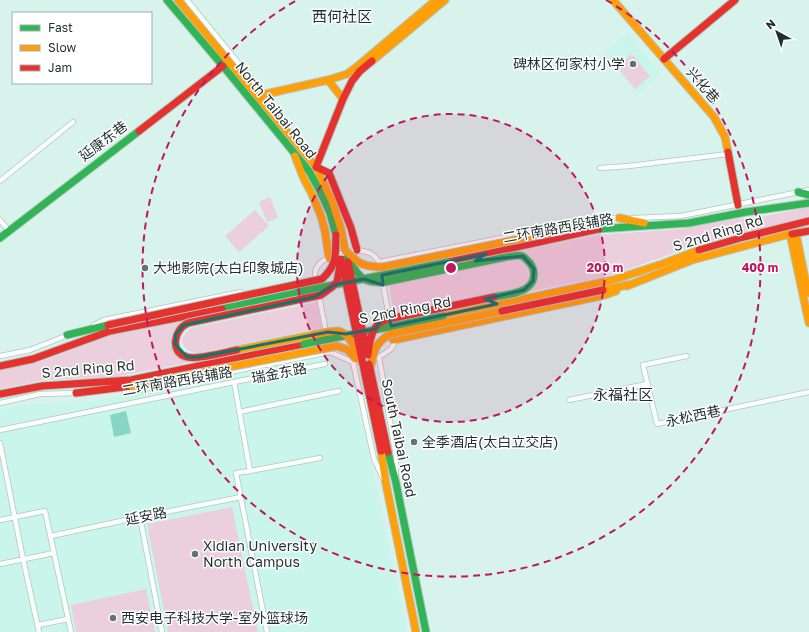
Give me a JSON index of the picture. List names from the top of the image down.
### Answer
{
  "streets": {
    "main road": [
      "兴化巷",
      "North Taibai Road",
      "延康东巷",
      "S 2nd Ring Rd",
      "South Taibai Road"
    ],
    "street": [
      "二环南路西段辅路",
      "瑞金东路",
      "永松西巷",
      "延安路"
    ]
  },
  "crossings": [
    ["兴化巷", "二环南路西段辅路"],
    ["North Taibai Road", "延康东巷"],
    ["North Taibai Road", "South Taibai Road"]
  ],
  "districts": ["西何社区", "永福社区"],
  "places": [
    "碑林区何家村小学",
    "大地影院(太白印象城店)",
    "全季酒店(太白立交店)",
    "Xidian University North Campus",
    "西安电子科技大学-室外篮球场"
  ],
  "legend": ["Fast", "Slow", "Jam"],
  "north": "top left",
  "rings": ["200 m", "400 m"]
}
